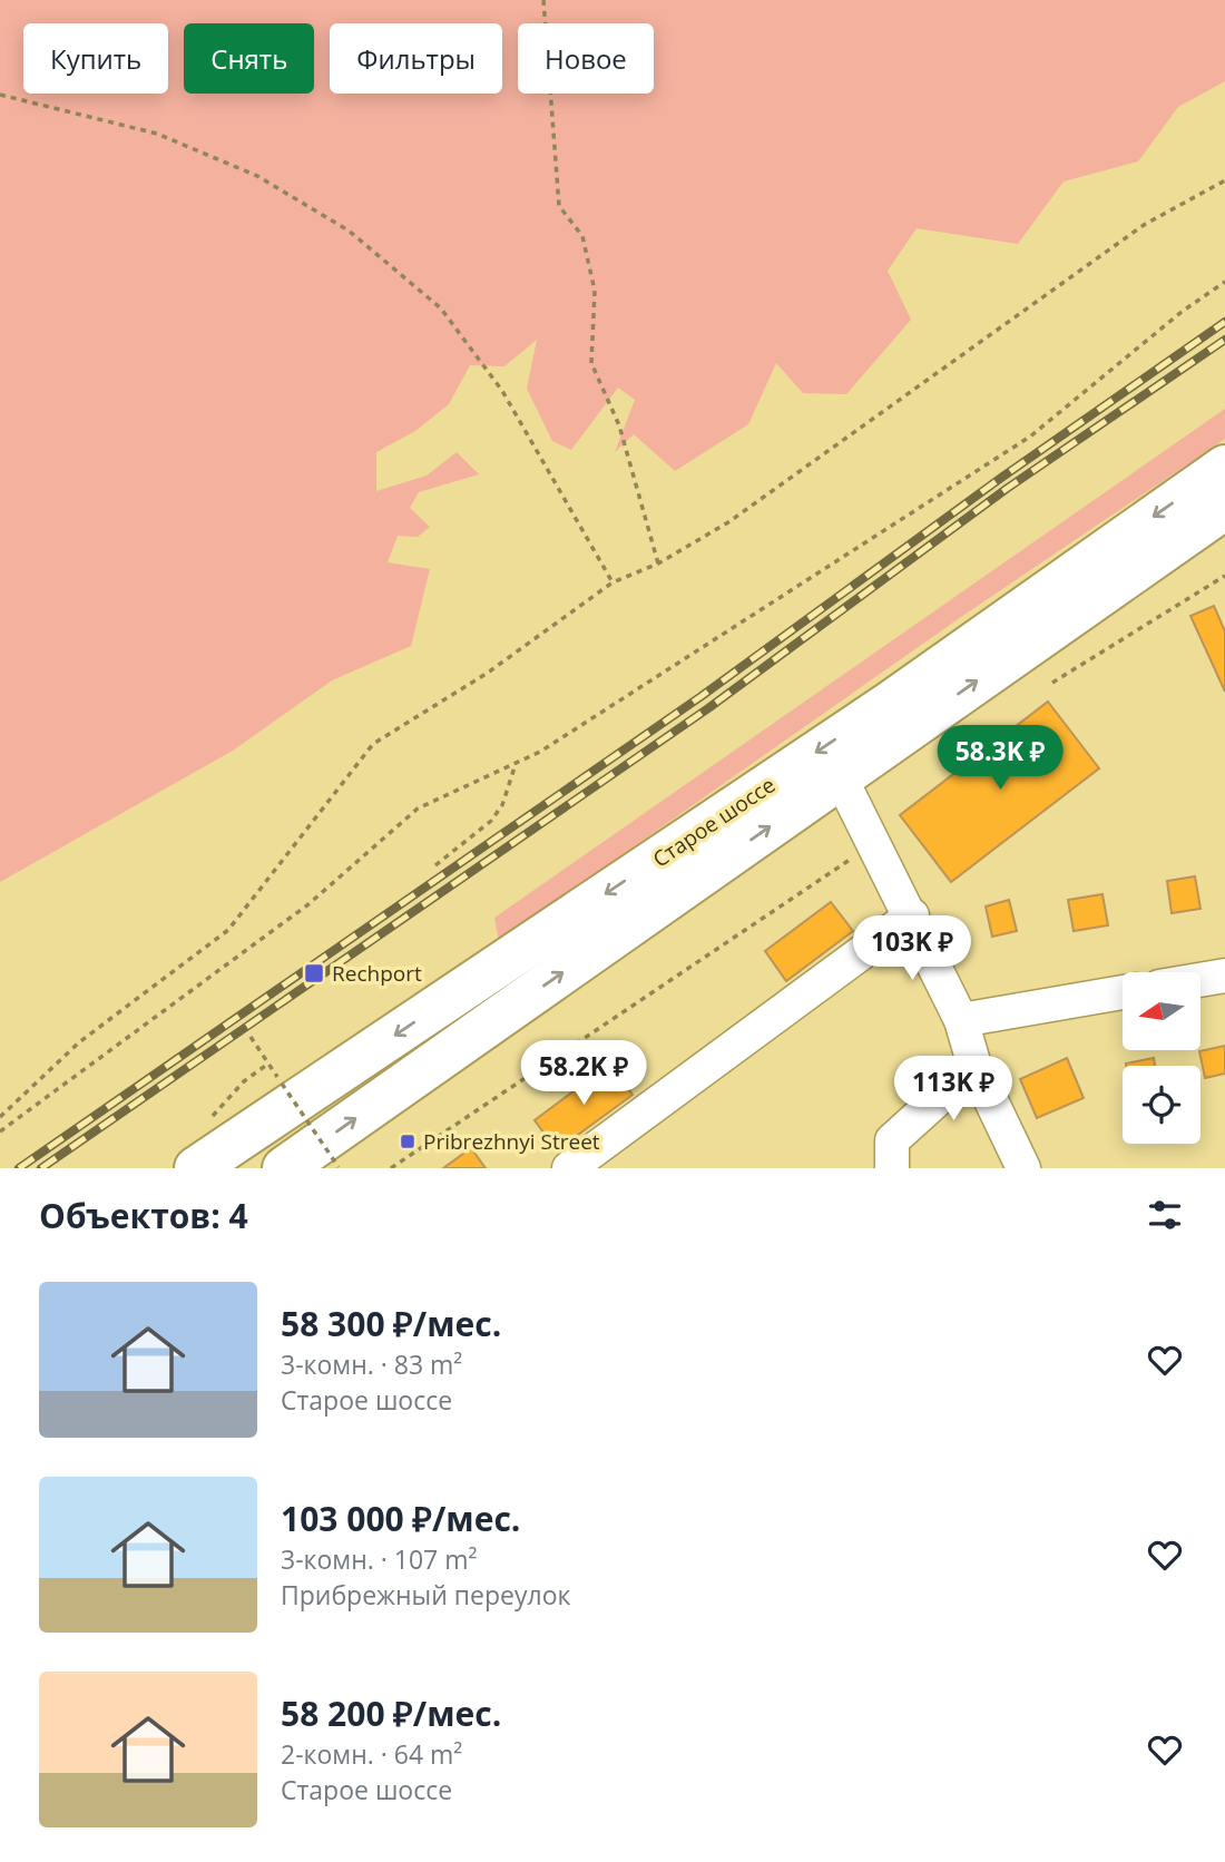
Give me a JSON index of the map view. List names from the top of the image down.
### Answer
{
  "streets": {
    "highway": ["Старое шоссе"]
  },
  "places": {
    "transit": ["Rechport", "Pribrezhnyi Street"]
  },
  "north": "left",
  "page": {
    "chip": [
      "Купить",
      "Снять",
      "Фильтры",
      "Новое"
    ],
    "price": [
      "58.3K ₽",
      "103K ₽",
      "58.2K ₽",
      "113K ₽"
    ],
    "heading": "Объектов: 4",
    "list": [
      {
        "name": "58 300 ₽/мес.",
        "note": "3-комн. · 83 m² · Старое шоссе"
      },
      {
        "name": "103 000 ₽/мес.",
        "note": "3-комн. · 107 m² · Прибрежный переулок"
      },
      {
        "name": "58 200 ₽/мес.",
        "note": "2-комн. · 64 m² · Старое шоссе"
      }
    ]
  }
}
